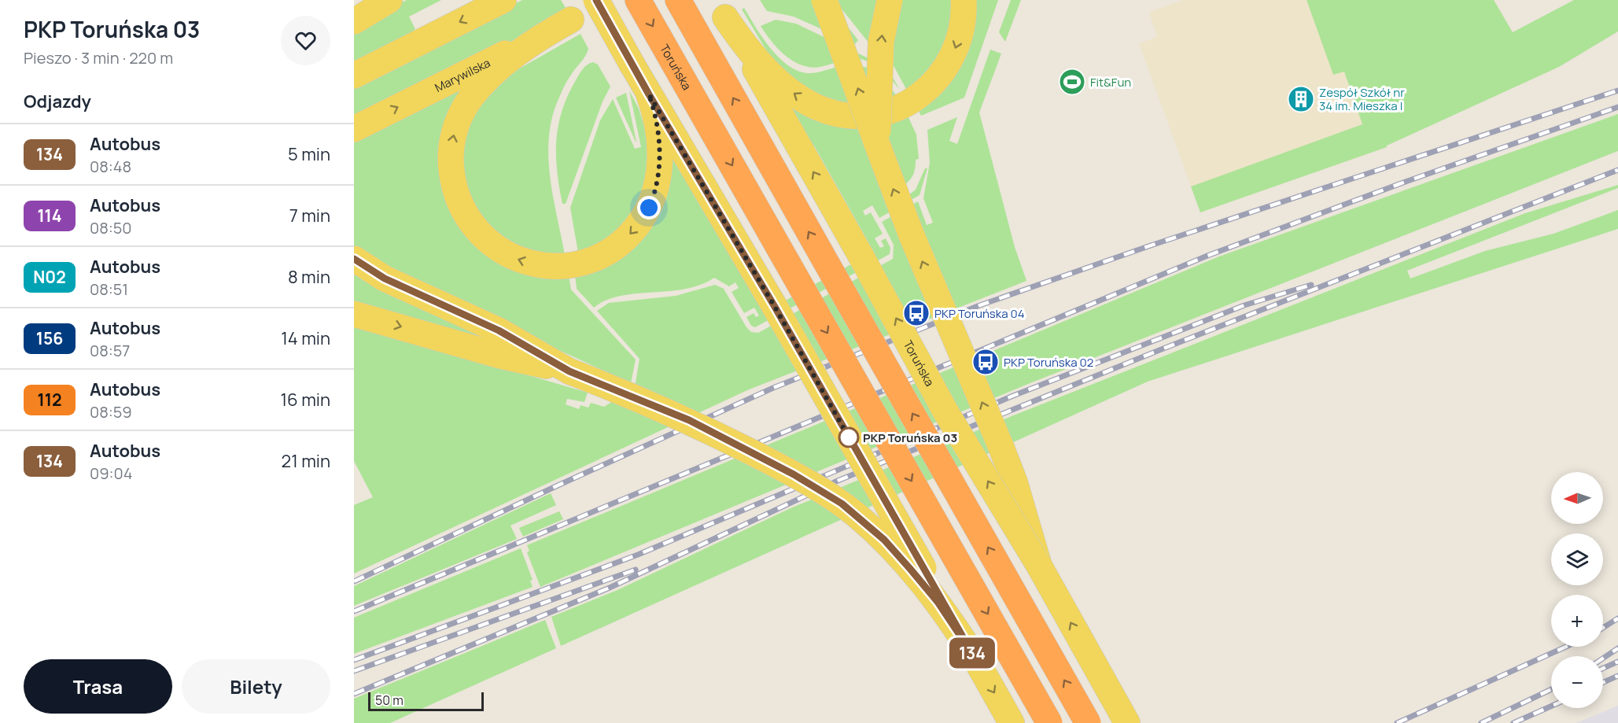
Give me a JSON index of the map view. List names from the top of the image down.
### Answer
{
  "streets": {
    "highway": ["Toruńska"],
    "main road": ["Marywilska"]
  },
  "places": {
    "sports": ["Fit&Fun"],
    "building": ["Zespół Szkół nr 34 im. Mieszka I"],
    "bus stop": ["PKP Toruńska 04", "PKP Toruńska 02"],
    "other": ["PKP Toruńska 03"]
  },
  "lines": ["bus line 134"],
  "scale_bar": "50 m",
  "north": "left",
  "page": {
    "heading": [
      ["PKP Toruńska 03", "Pieszo · 3 min · 220 m"],
      "Odjazdy"
    ],
    "on_map": "134",
    "list": [
      {
        "mark": "134",
        "name": "Autobus",
        "note": "08:48",
        "value": "5 min"
      },
      {
        "mark": "114",
        "name": "Autobus",
        "note": "08:50",
        "value": "7 min"
      },
      {
        "mark": "N02",
        "name": "Autobus",
        "note": "08:51",
        "value": "8 min"
      },
      {
        "mark": "156",
        "name": "Autobus",
        "note": "08:57",
        "value": "14 min"
      },
      {
        "mark": "112",
        "name": "Autobus",
        "note": "08:59",
        "value": "16 min"
      },
      {
        "mark": "134",
        "name": "Autobus",
        "note": "09:04",
        "value": "21 min"
      }
    ],
    "map_buttons": ["+", "−"],
    "buttons": ["Trasa", "Bilety"],
    "scale": "50 m"
  }
}
